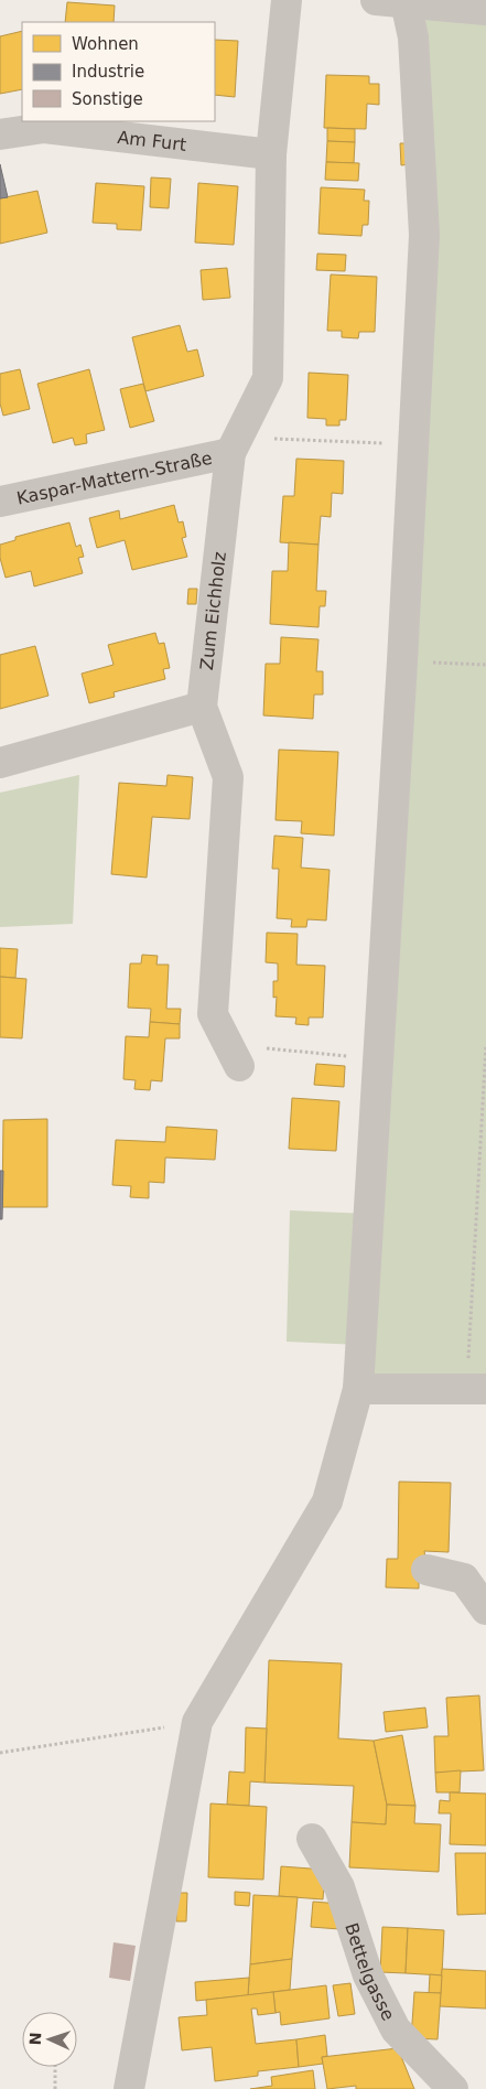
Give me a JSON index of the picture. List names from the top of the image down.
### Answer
{
  "streets": {
    "street": [
      "Am Furt",
      "Kaspar-Mattern-Straße",
      "Zum Eichholz",
      "Bettelgasse"
    ]
  },
  "crossings": [
    ["Am Furt", "Zum Eichholz"],
    ["Kaspar-Mattern-Straße", "Zum Eichholz"]
  ],
  "legend": ["Wohnen", "Industrie", "Sonstige"],
  "north": "left"
}
